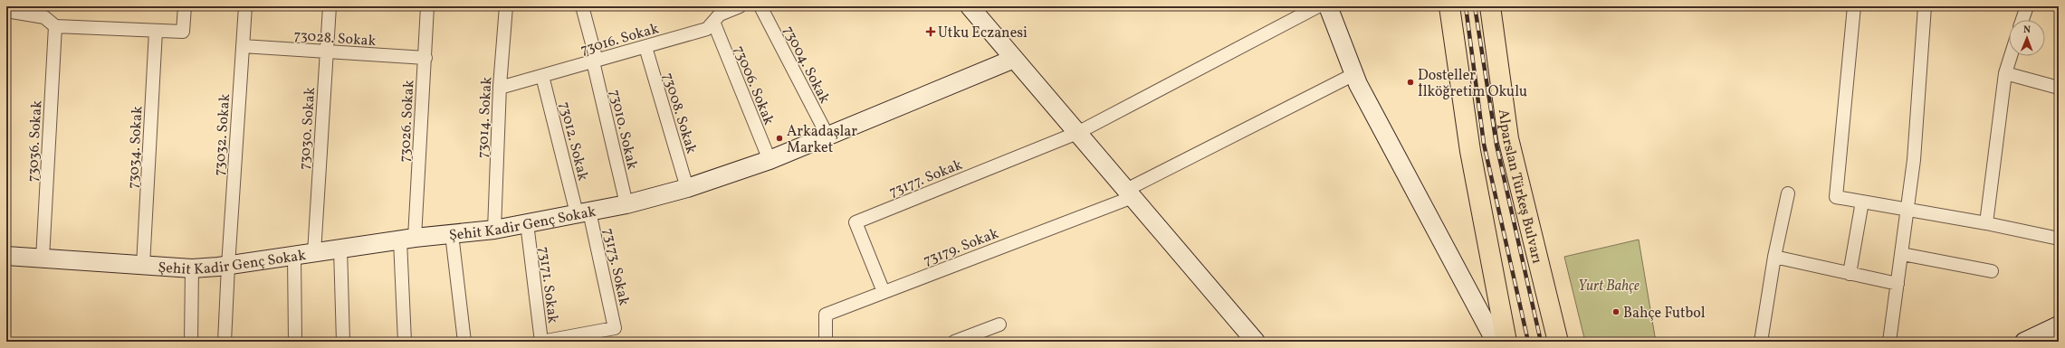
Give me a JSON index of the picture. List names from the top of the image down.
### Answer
{
  "streets": {
    "main road": ["Alparslan Türkeş Bulvarı", "Şehit Kadir Genç Sokak"],
    "street": [
      "73028. Sokak",
      "73016. Sokak",
      "73004. Sokak",
      "73006. Sokak",
      "73008. Sokak",
      "73014. Sokak",
      "73026. Sokak",
      "73030. Sokak",
      "73010. Sokak",
      "73032. Sokak",
      "73036. Sokak",
      "73012. Sokak",
      "73034. Sokak",
      "73177. Sokak",
      "73179. Sokak",
      "73173. Sokak",
      "73171. Sokak"
    ]
  },
  "crossings": [
    ["73028. Sokak", "73026. Sokak"],
    ["73028. Sokak", "73030. Sokak"],
    ["73028. Sokak", "73032. Sokak"],
    ["73016. Sokak", "73006. Sokak"],
    ["73016. Sokak", "73008. Sokak"],
    ["73016. Sokak", "73014. Sokak"],
    ["73016. Sokak", "73010. Sokak"],
    ["73016. Sokak", "73012. Sokak"],
    ["73004. Sokak", "Şehit Kadir Genç Sokak"],
    ["73006. Sokak", "Şehit Kadir Genç Sokak"],
    ["73008. Sokak", "Şehit Kadir Genç Sokak"],
    ["73014. Sokak", "Şehit Kadir Genç Sokak"],
    ["73026. Sokak", "Şehit Kadir Genç Sokak"],
    ["73030. Sokak", "Şehit Kadir Genç Sokak"],
    ["73010. Sokak", "Şehit Kadir Genç Sokak"],
    ["73032. Sokak", "Şehit Kadir Genç Sokak"],
    ["73036. Sokak", "Şehit Kadir Genç Sokak"],
    ["73012. Sokak", "Şehit Kadir Genç Sokak"],
    ["73012. Sokak", "73173. Sokak"],
    ["73034. Sokak", "Şehit Kadir Genç Sokak"],
    ["73177. Sokak", "73179. Sokak"],
    ["Şehit Kadir Genç Sokak", "73173. Sokak"],
    ["Şehit Kadir Genç Sokak", "73171. Sokak"],
    ["73173. Sokak", "73171. Sokak"]
  ],
  "parks": ["Yurt Bahçe"],
  "places": {
    "health": ["Utku Eczanesi"],
    "other": ["Dosteller İlköğretim Okulu", "Arkadaşlar Market", "Bahçe Futbol"]
  },
  "north": "top"
}
